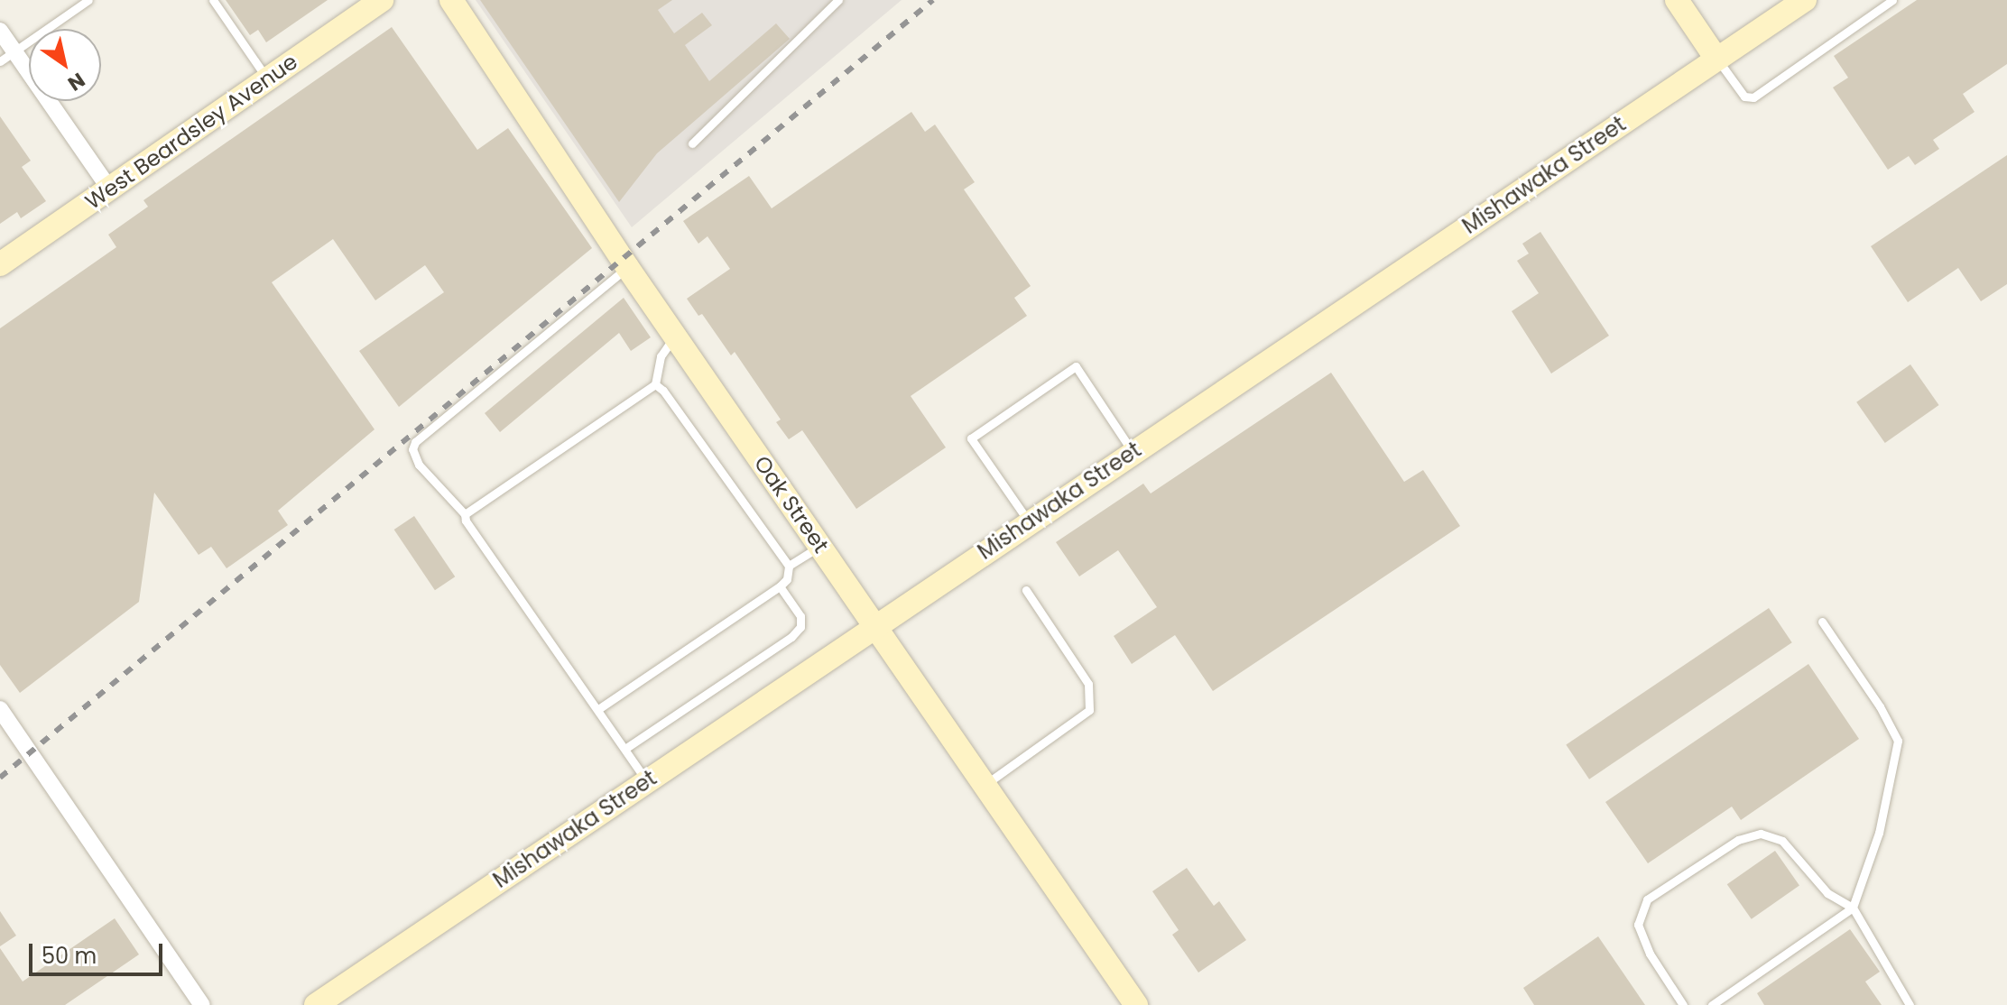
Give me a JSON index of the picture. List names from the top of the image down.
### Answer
{
  "streets": {
    "street": ["West Beardsley Avenue", "Mishawaka Street", "Oak Street"]
  },
  "crossings": [
    ["Mishawaka Street", "Oak Street"]
  ],
  "scale_bar": "50 m",
  "north": "bottom right"
}
